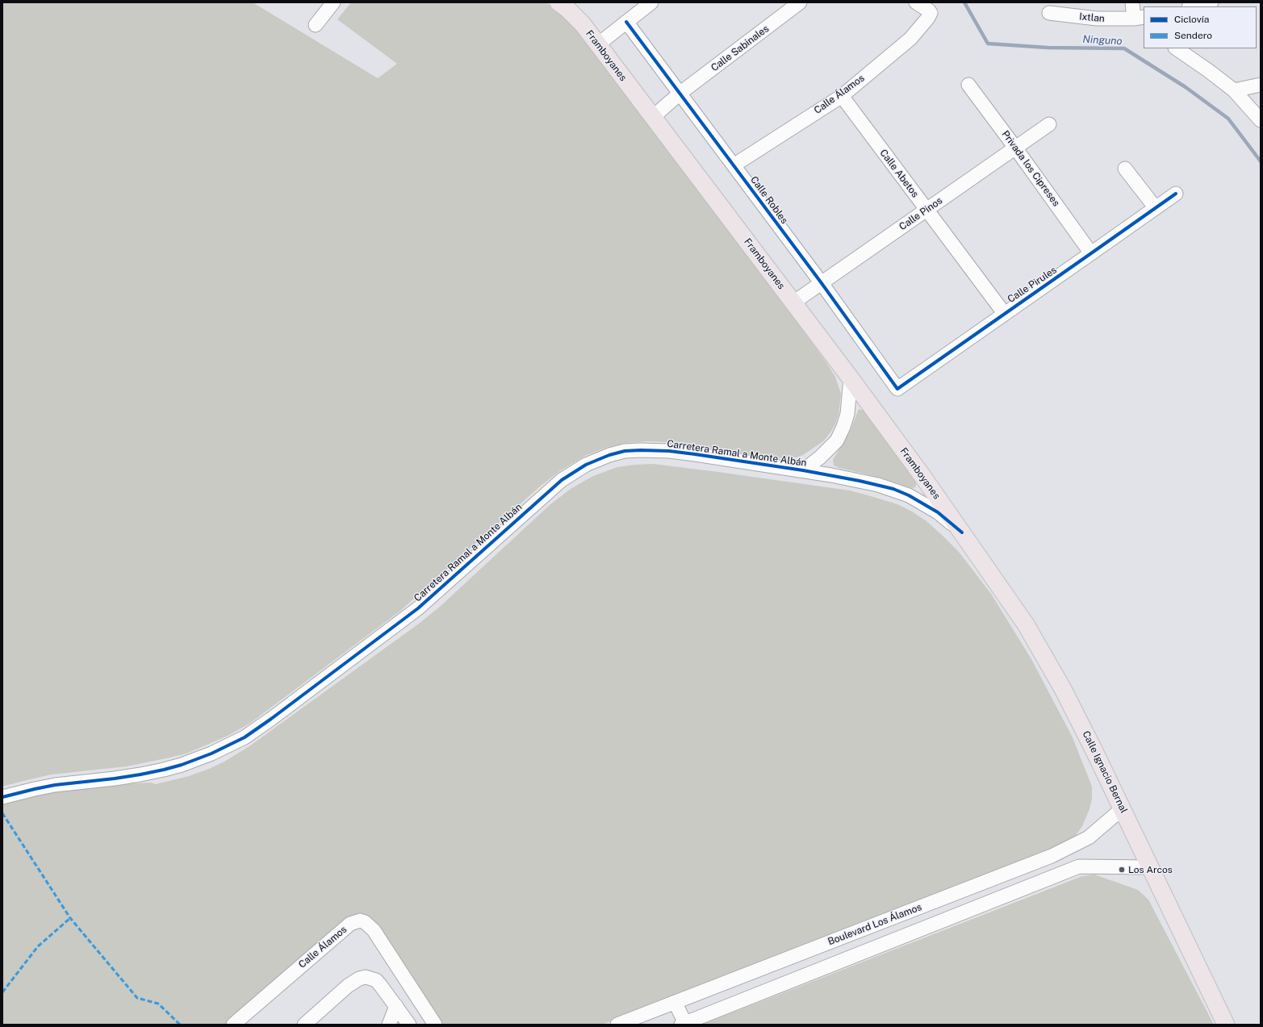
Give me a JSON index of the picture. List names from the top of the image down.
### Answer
{
  "streets": {
    "main road": ["Framboyanes", "Calle Ignacio Bernal"],
    "street": [
      "Ixtlan",
      "Calle Sabinales",
      "Calle Álamos",
      "Privada los Cipreses",
      "Calle Abetos",
      "Calle Robles",
      "Calle Pinos",
      "Calle Pirules",
      "Carretera Ramal a Monte Albán",
      "Boulevard Los Álamos"
    ]
  },
  "crossings": [
    ["Calle Sabinales", "Framboyanes"],
    ["Calle Sabinales", "Calle Robles"],
    ["Framboyanes", "Calle Pinos"],
    ["Framboyanes", "Carretera Ramal a Monte Albán"],
    ["Framboyanes", "Calle Ignacio Bernal"],
    ["Calle Álamos", "Calle Abetos"],
    ["Calle Álamos", "Calle Robles"],
    ["Privada los Cipreses", "Calle Pinos"],
    ["Privada los Cipreses", "Calle Pirules"],
    ["Calle Abetos", "Calle Pinos"],
    ["Calle Abetos", "Calle Pirules"],
    ["Calle Robles", "Calle Pinos"],
    ["Calle Robles", "Calle Pirules"],
    ["Carretera Ramal a Monte Albán", "Calle Ignacio Bernal"],
    ["Calle Ignacio Bernal", "Boulevard Los Álamos"]
  ],
  "water": ["Ninguno"],
  "places": ["Los Arcos"],
  "legend": ["Ciclovía", "Sendero"]
}
